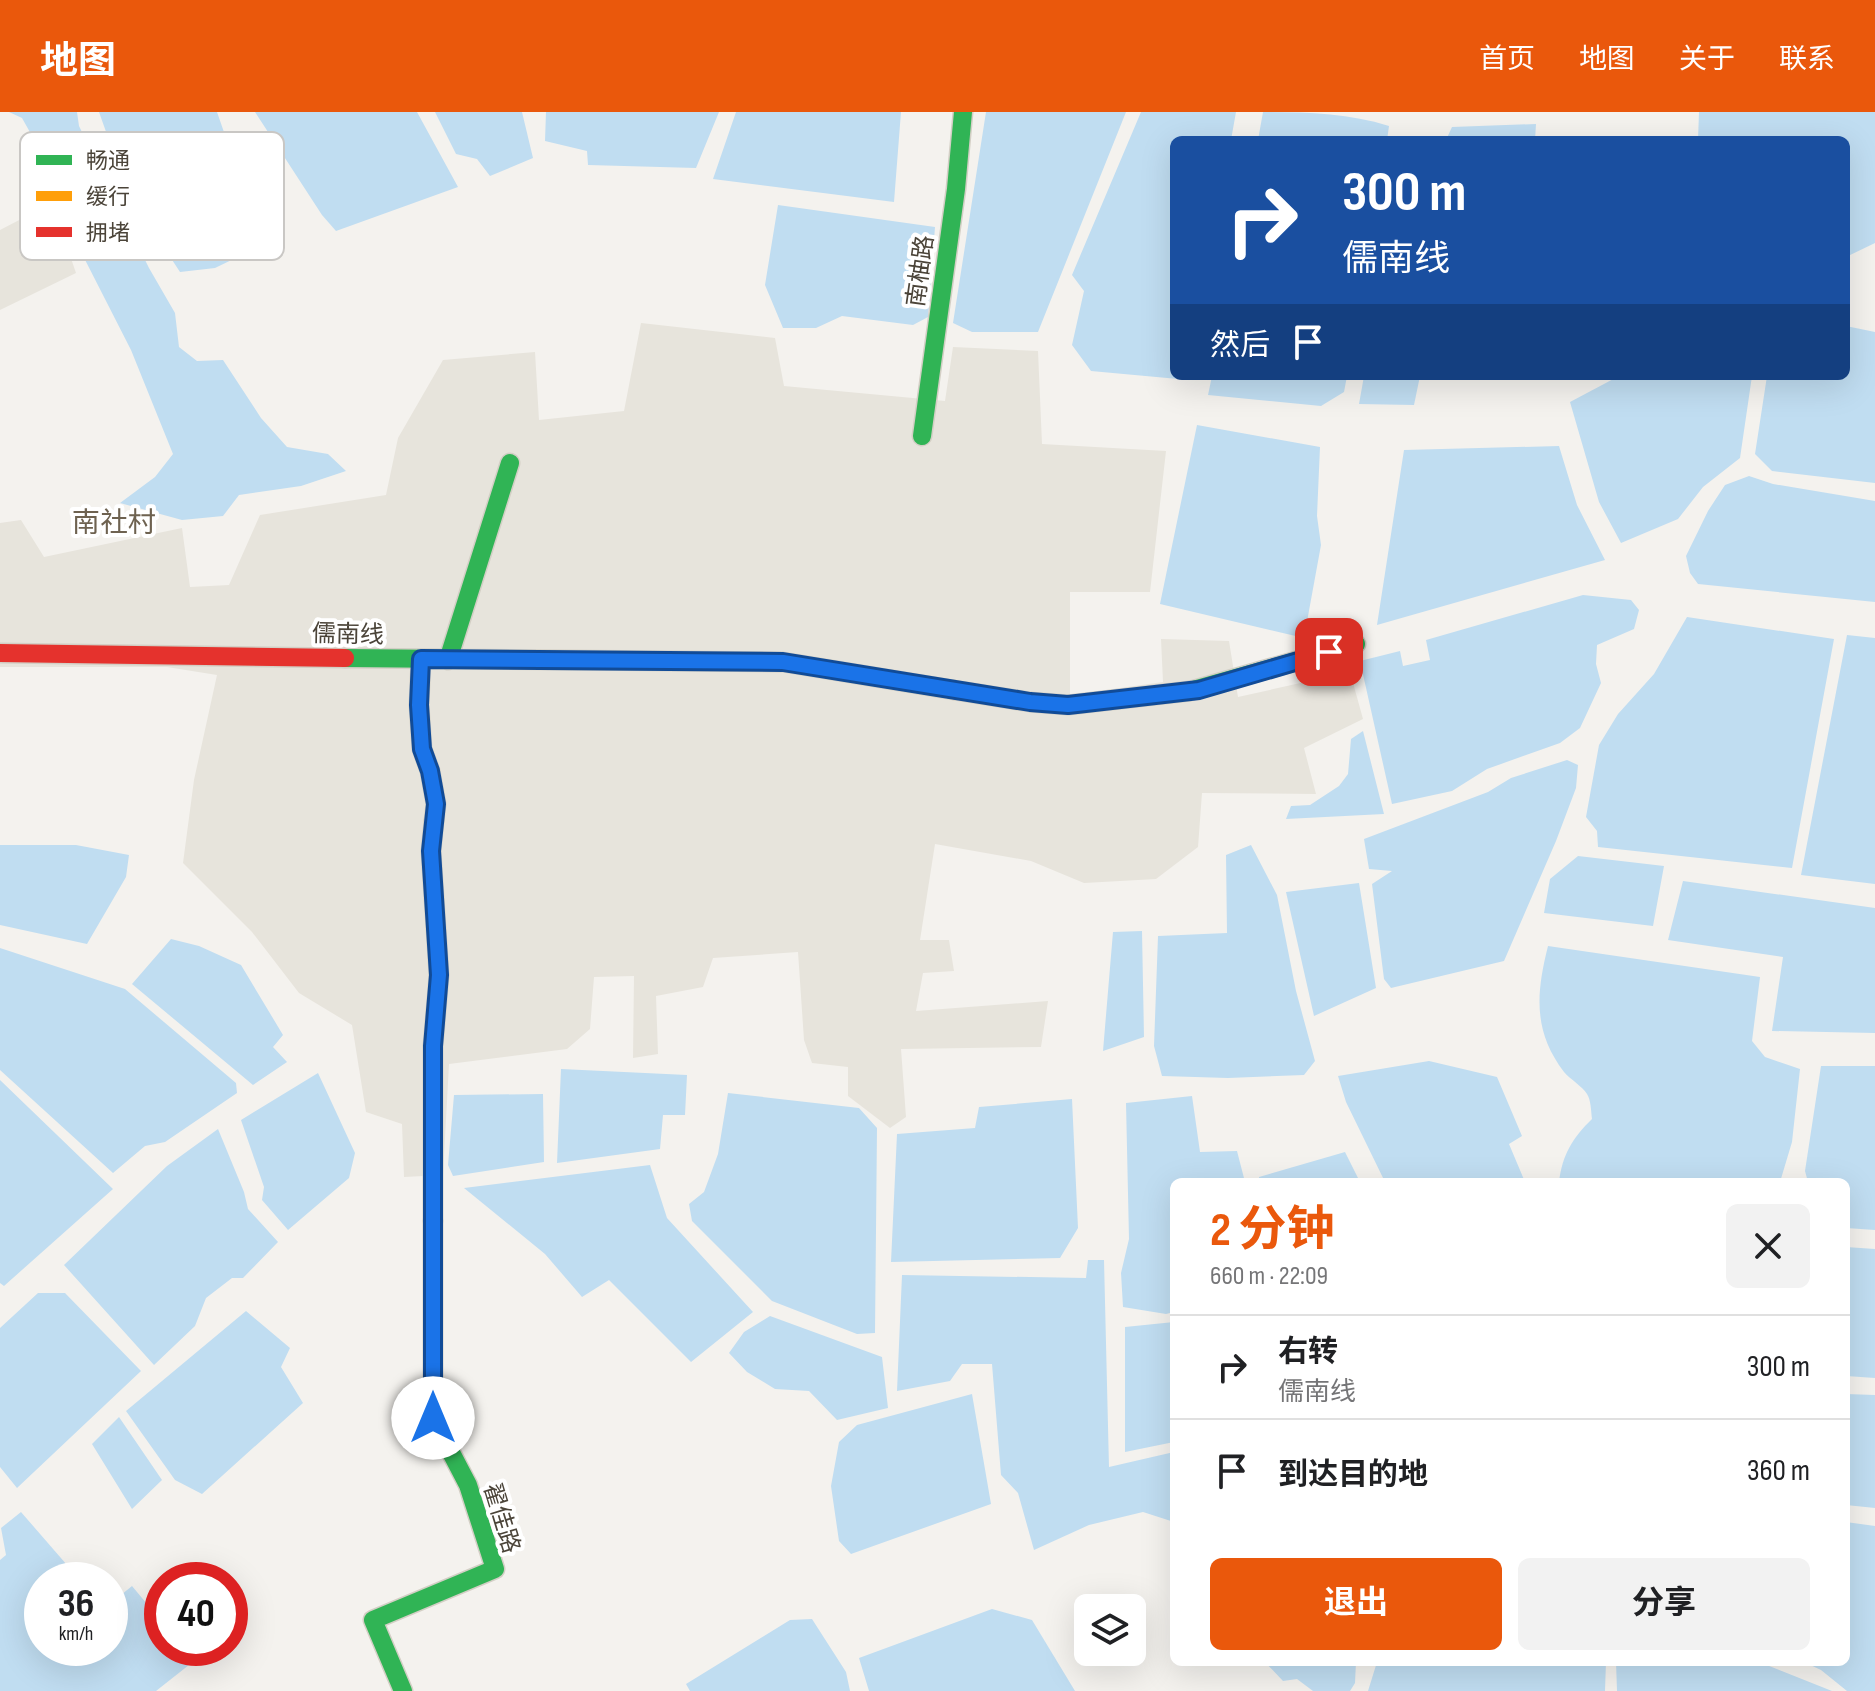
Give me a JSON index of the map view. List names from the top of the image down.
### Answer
{
  "streets": {
    "street": ["南柚路", "儒南线", "翟佳路"]
  },
  "crossings": [
    ["儒南线", "翟佳路"]
  ],
  "districts": ["南社村"],
  "legend": ["畅通", "缓行", "拥堵"],
  "page": {
    "header": "地图",
    "nav": [
      "首页",
      "地图",
      "关于",
      "联系"
    ],
    "turn": ["300 m", "儒南线"],
    "then": "然后",
    "heading": ["2 分钟", "660 m · 22:09"],
    "list": [
      {
        "name": "右转",
        "note": "儒南线",
        "value": "300 m"
      },
      {
        "name": "到达目的地",
        "value": "360 m"
      }
    ],
    "buttons": ["退出", "分享"],
    "speed": "36 km/h",
    "limit": "40"
  }
}
